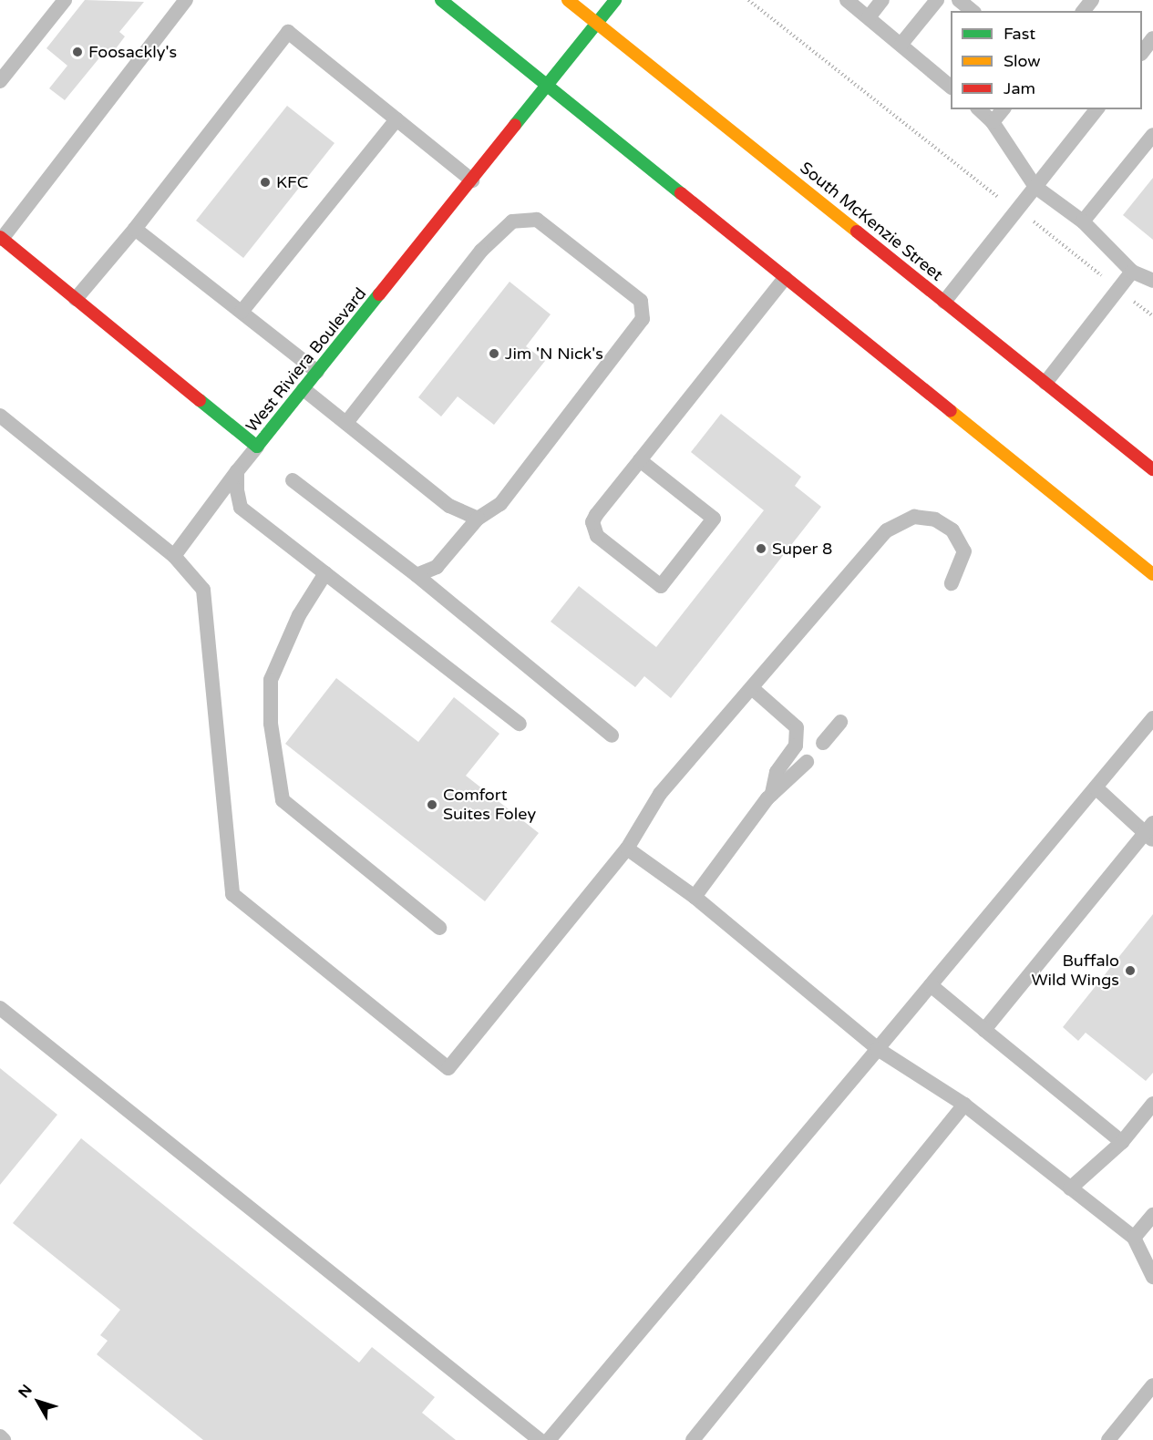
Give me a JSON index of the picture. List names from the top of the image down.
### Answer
{
  "streets": {
    "main road": ["South McKenzie Street", "West Riviera Boulevard"]
  },
  "crossings": [
    ["South McKenzie Street", "West Riviera Boulevard"]
  ],
  "places": [
    "Foosackly's",
    "KFC",
    "Jim 'N Nick's",
    "Super 8",
    "Comfort Suites Foley",
    "Buffalo Wild Wings"
  ],
  "legend": ["Fast", "Slow", "Jam"],
  "north": "top left"
}
